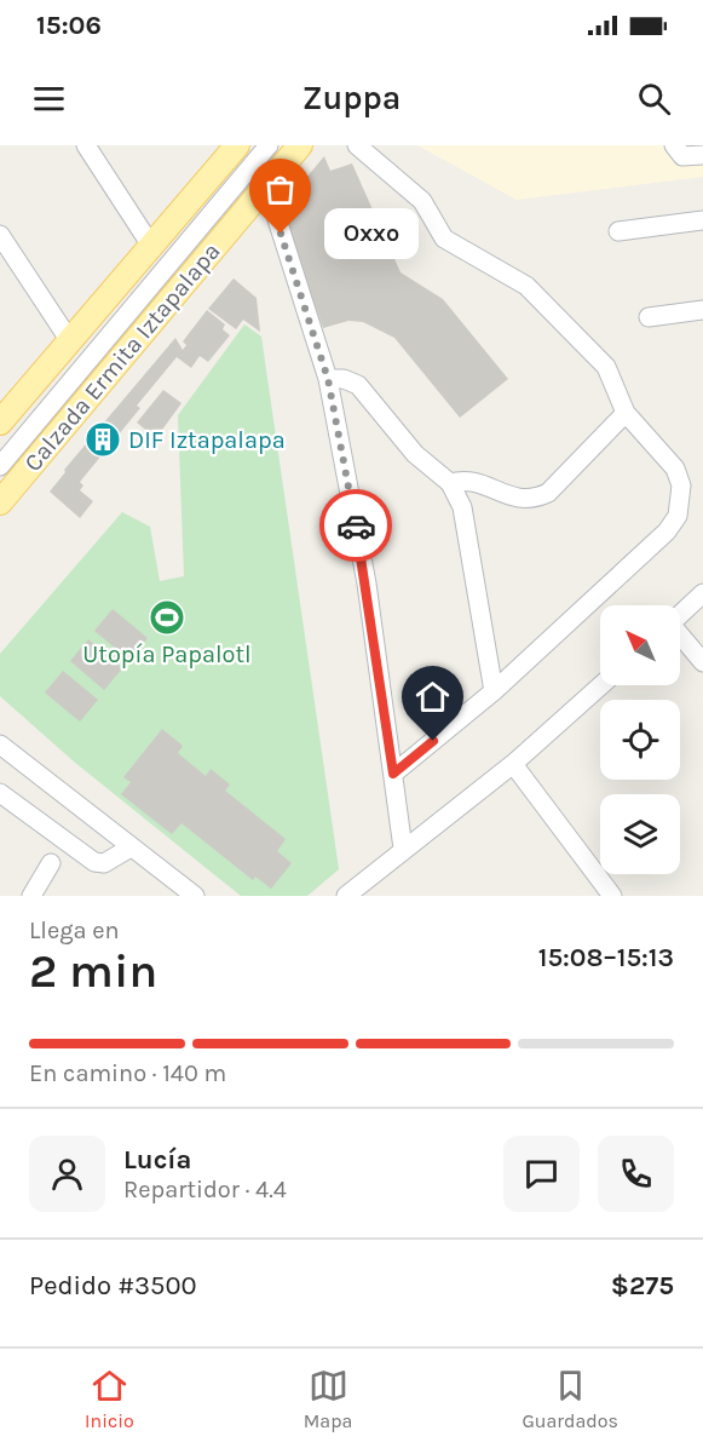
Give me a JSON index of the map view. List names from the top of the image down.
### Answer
{
  "streets": {
    "main road": ["Calzada Ermita Iztapalapa"]
  },
  "places": {
    "other": ["Oxxo"],
    "building": ["DIF Iztapalapa"],
    "sports": ["Utopía Papalotl"]
  },
  "north": "top left",
  "page": {
    "status": "15:06",
    "header": "Zuppa",
    "bubble": "Oxxo",
    "heading": ["2 min", "Llega en", "15:08–15:13"],
    "panel": [
      "Lucía",
      "Repartidor · 4.4",
      "Pedido #3500",
      "$275"
    ],
    "bar": "En camino · 140 m",
    "tabs": ["Inicio", "Mapa", "Guardados"]
  }
}
